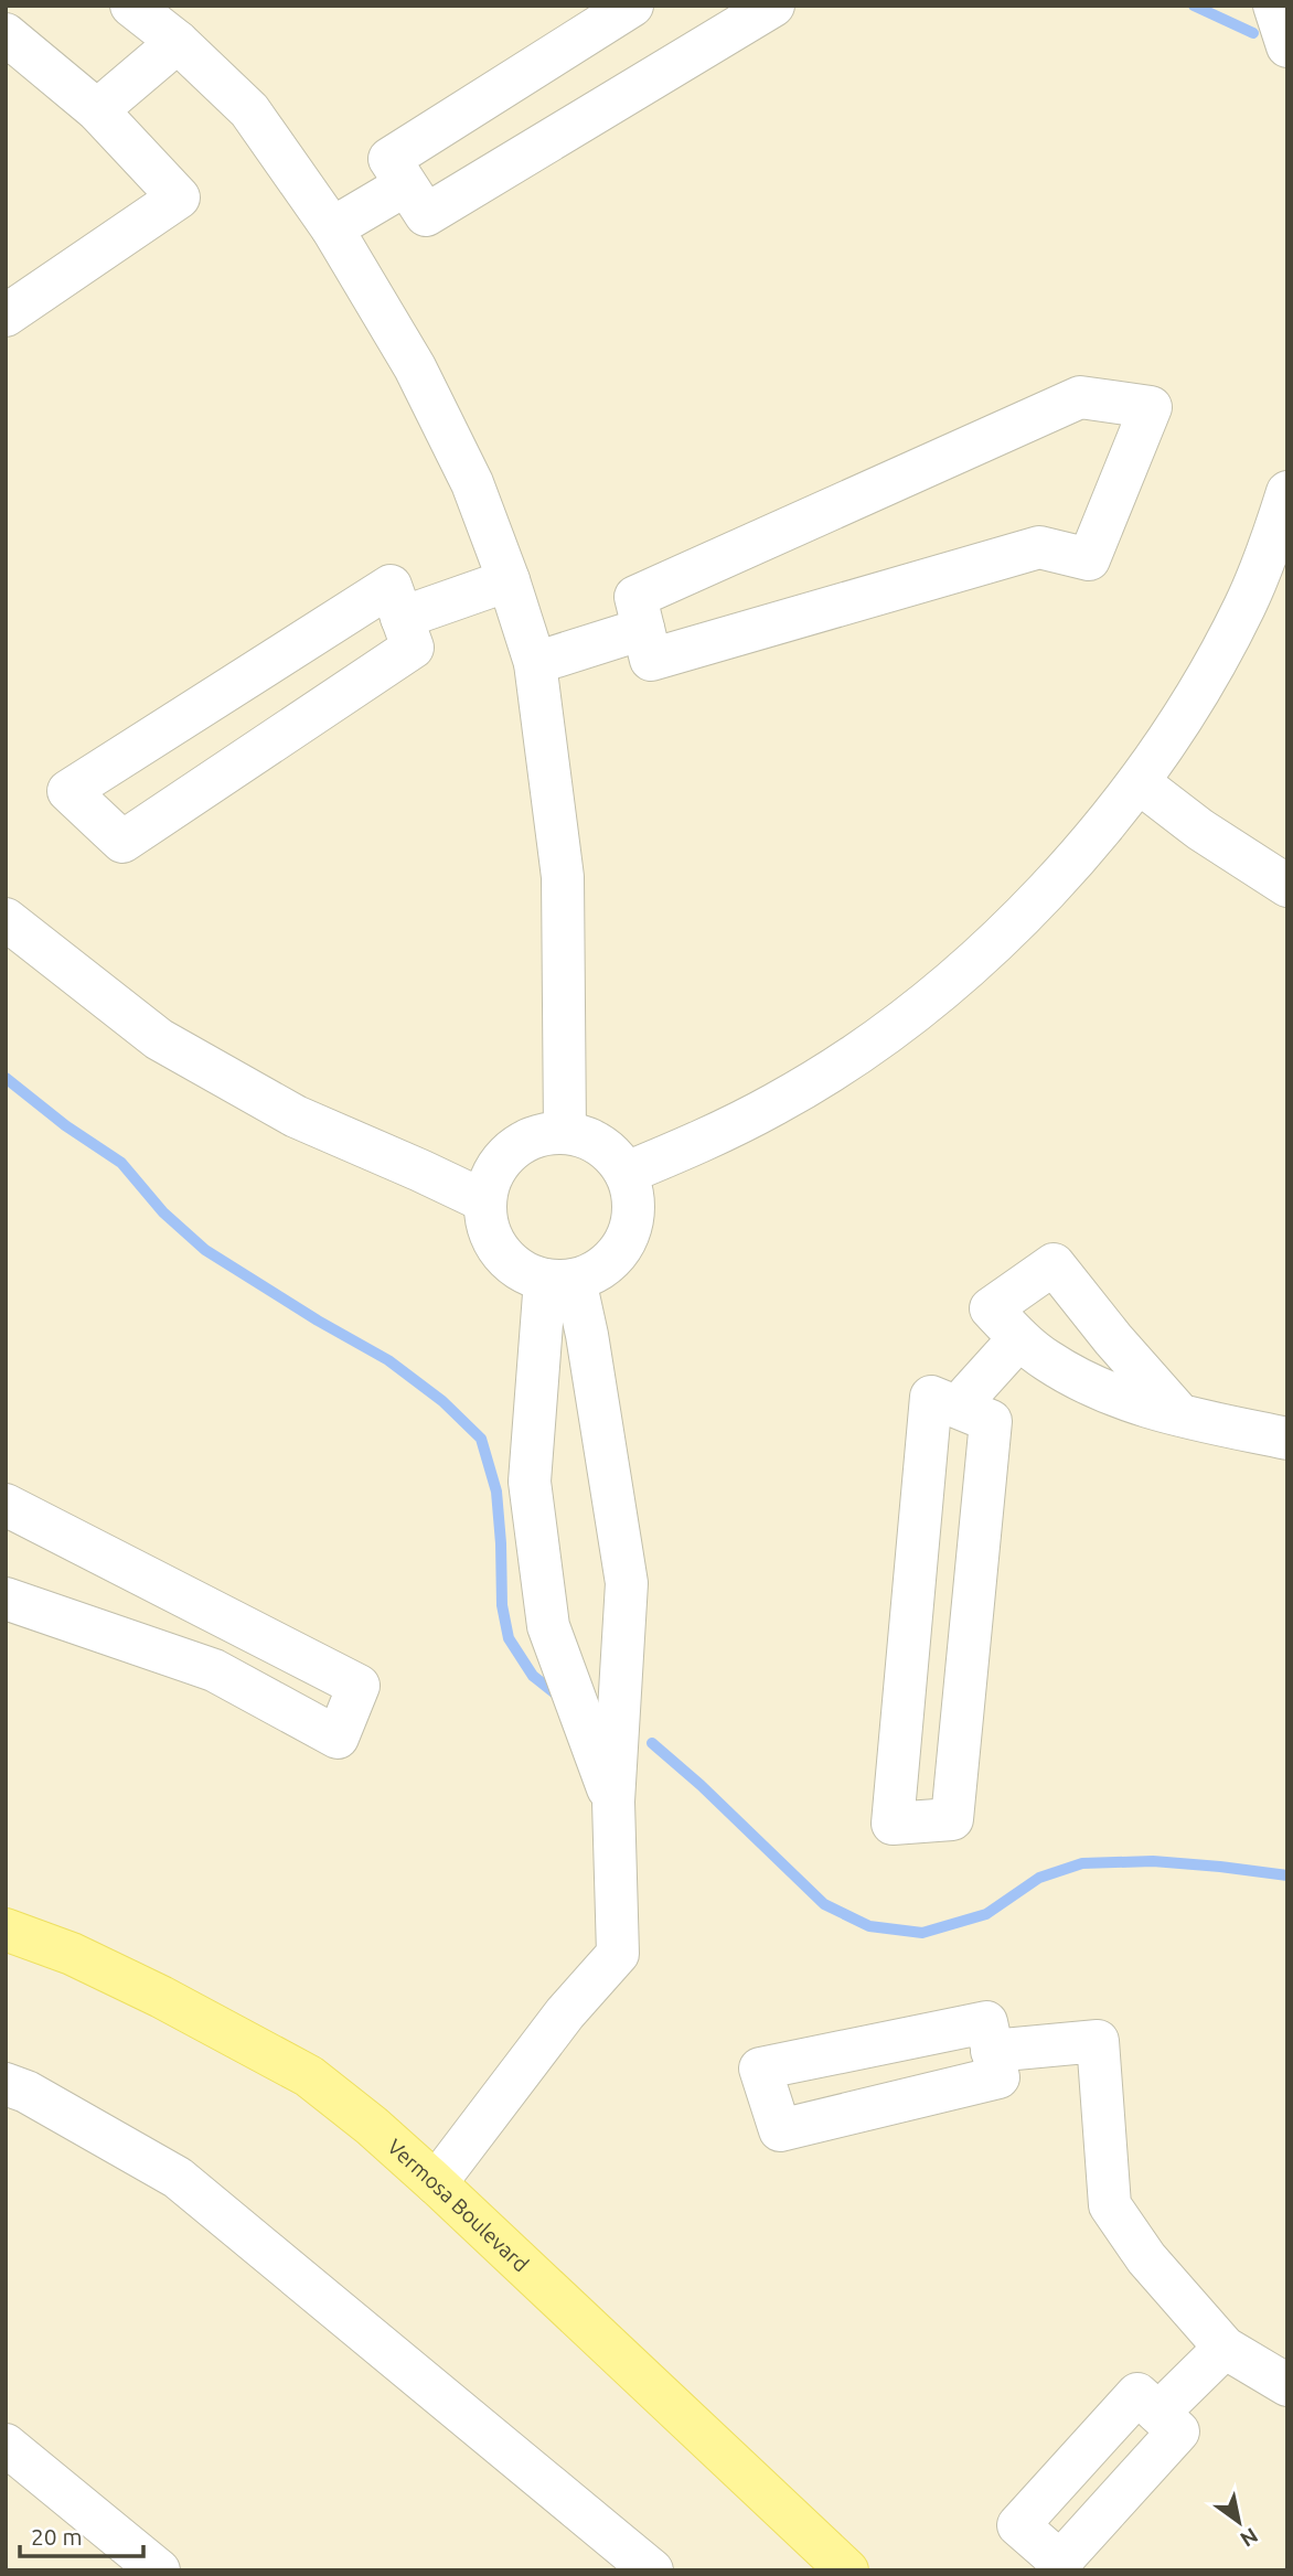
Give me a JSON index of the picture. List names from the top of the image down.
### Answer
{
  "streets": {
    "main road": ["Vermosa Boulevard"]
  },
  "scale_bar": "20 m",
  "north": "bottom right"
}
